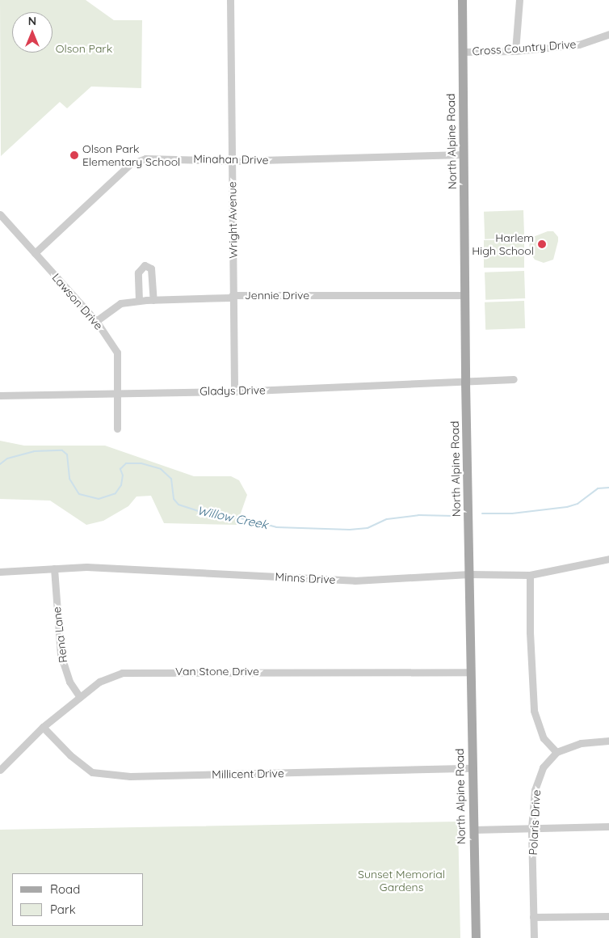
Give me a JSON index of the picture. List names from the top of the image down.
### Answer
{
  "streets": {
    "main road": ["North Alpine Road"],
    "street": [
      "Cross Country Drive",
      "Minahan Drive",
      "Wright Avenue",
      "Jennie Drive",
      "Lawson Drive",
      "Gladys Drive",
      "Minns Drive",
      "Rena Lane",
      "Van Stone Drive",
      "Millicent Drive",
      "Polaris Drive"
    ]
  },
  "crossings": [
    ["Cross Country Drive", "North Alpine Road"],
    ["North Alpine Road", "Minahan Drive"],
    ["North Alpine Road", "Jennie Drive"],
    ["North Alpine Road", "Gladys Drive"],
    ["North Alpine Road", "Minns Drive"],
    ["North Alpine Road", "Van Stone Drive"],
    ["North Alpine Road", "Millicent Drive"],
    ["Minahan Drive", "Wright Avenue"],
    ["Minahan Drive", "Lawson Drive"],
    ["Wright Avenue", "Jennie Drive"],
    ["Wright Avenue", "Gladys Drive"],
    ["Jennie Drive", "Lawson Drive"],
    ["Lawson Drive", "Gladys Drive"],
    ["Minns Drive", "Rena Lane"],
    ["Rena Lane", "Van Stone Drive"],
    ["Van Stone Drive", "Millicent Drive"]
  ],
  "water": ["Willow Creek"],
  "parks": ["Olson Park", "Sunset Memorial Gardens"],
  "places": ["Olson Park Elementary School", "Harlem High School"],
  "legend": ["Road", "Park"],
  "north": "top"
}
